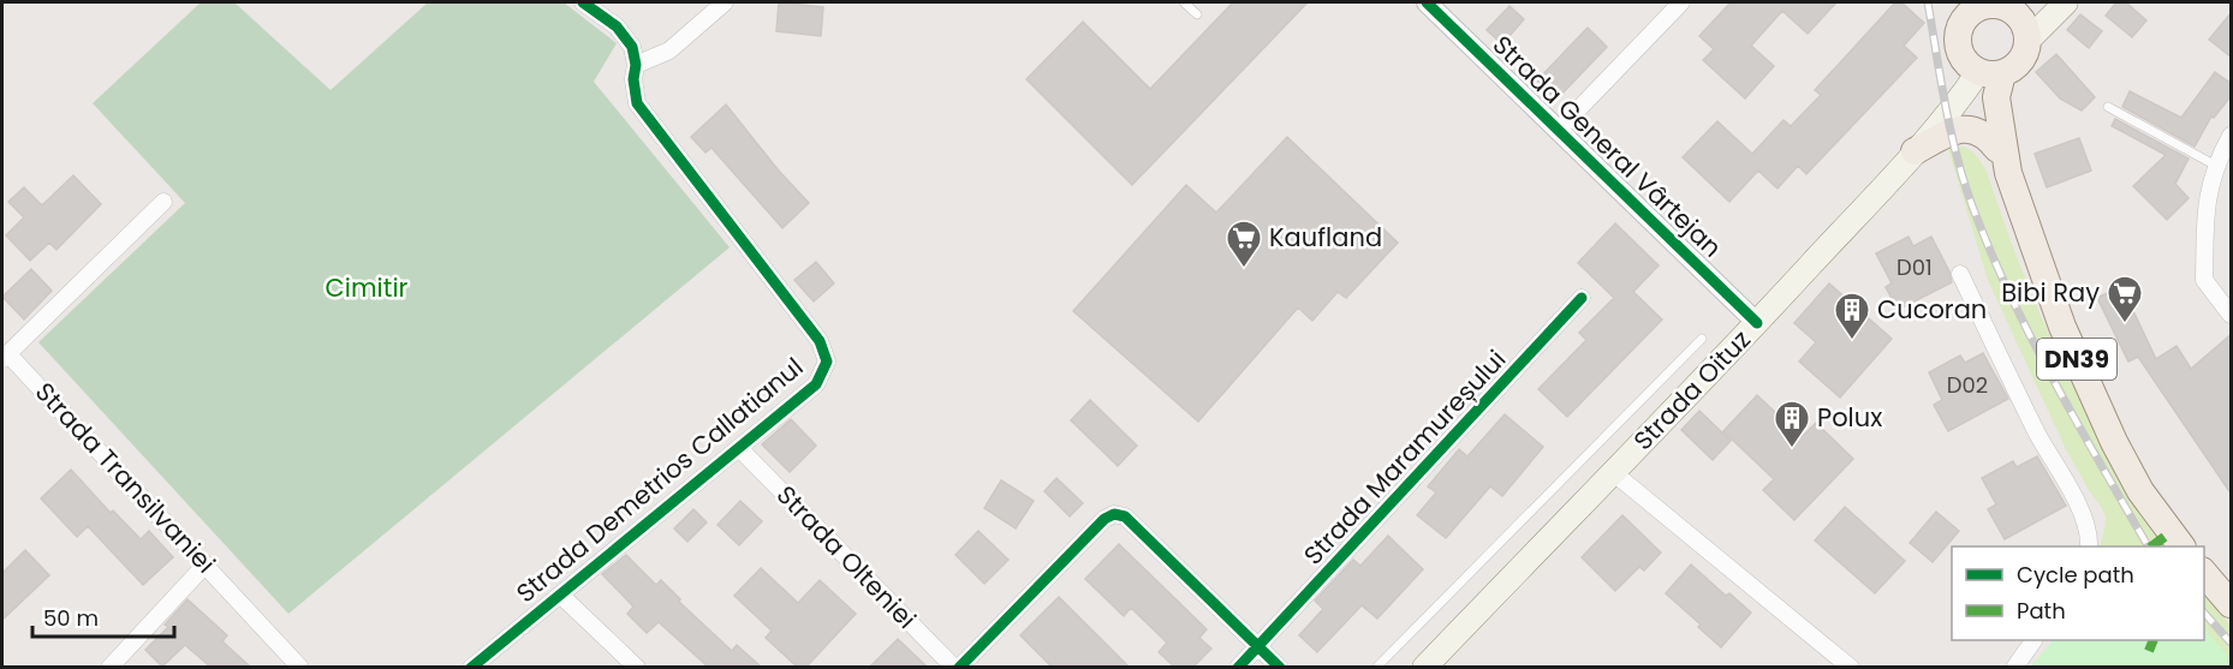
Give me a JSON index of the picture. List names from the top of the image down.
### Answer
{
  "streets": {
    "main road": ["DN39", "Strada Oituz"],
    "street": [
      "Strada General Vârtejan",
      "Strada Maramureșului",
      "Strada Transilvaniei",
      "Strada Demetrios Callatianul",
      "Strada Olteniei"
    ]
  },
  "crossings": [
    ["Strada General Vârtejan", "Strada Oituz"],
    ["DN39", "Strada Oituz"],
    ["Strada Demetrios Callatianul", "Strada Olteniei"]
  ],
  "parks": ["Cimitir"],
  "places": {
    "supermarket": ["Kaufland", "Bibi Ray"],
    "building": ["Cucoran", "Polux"]
  },
  "house_numbers": ["D01", "D02"],
  "legend": ["Cycle path", "Path"],
  "scale_bar": "50 m"
}
